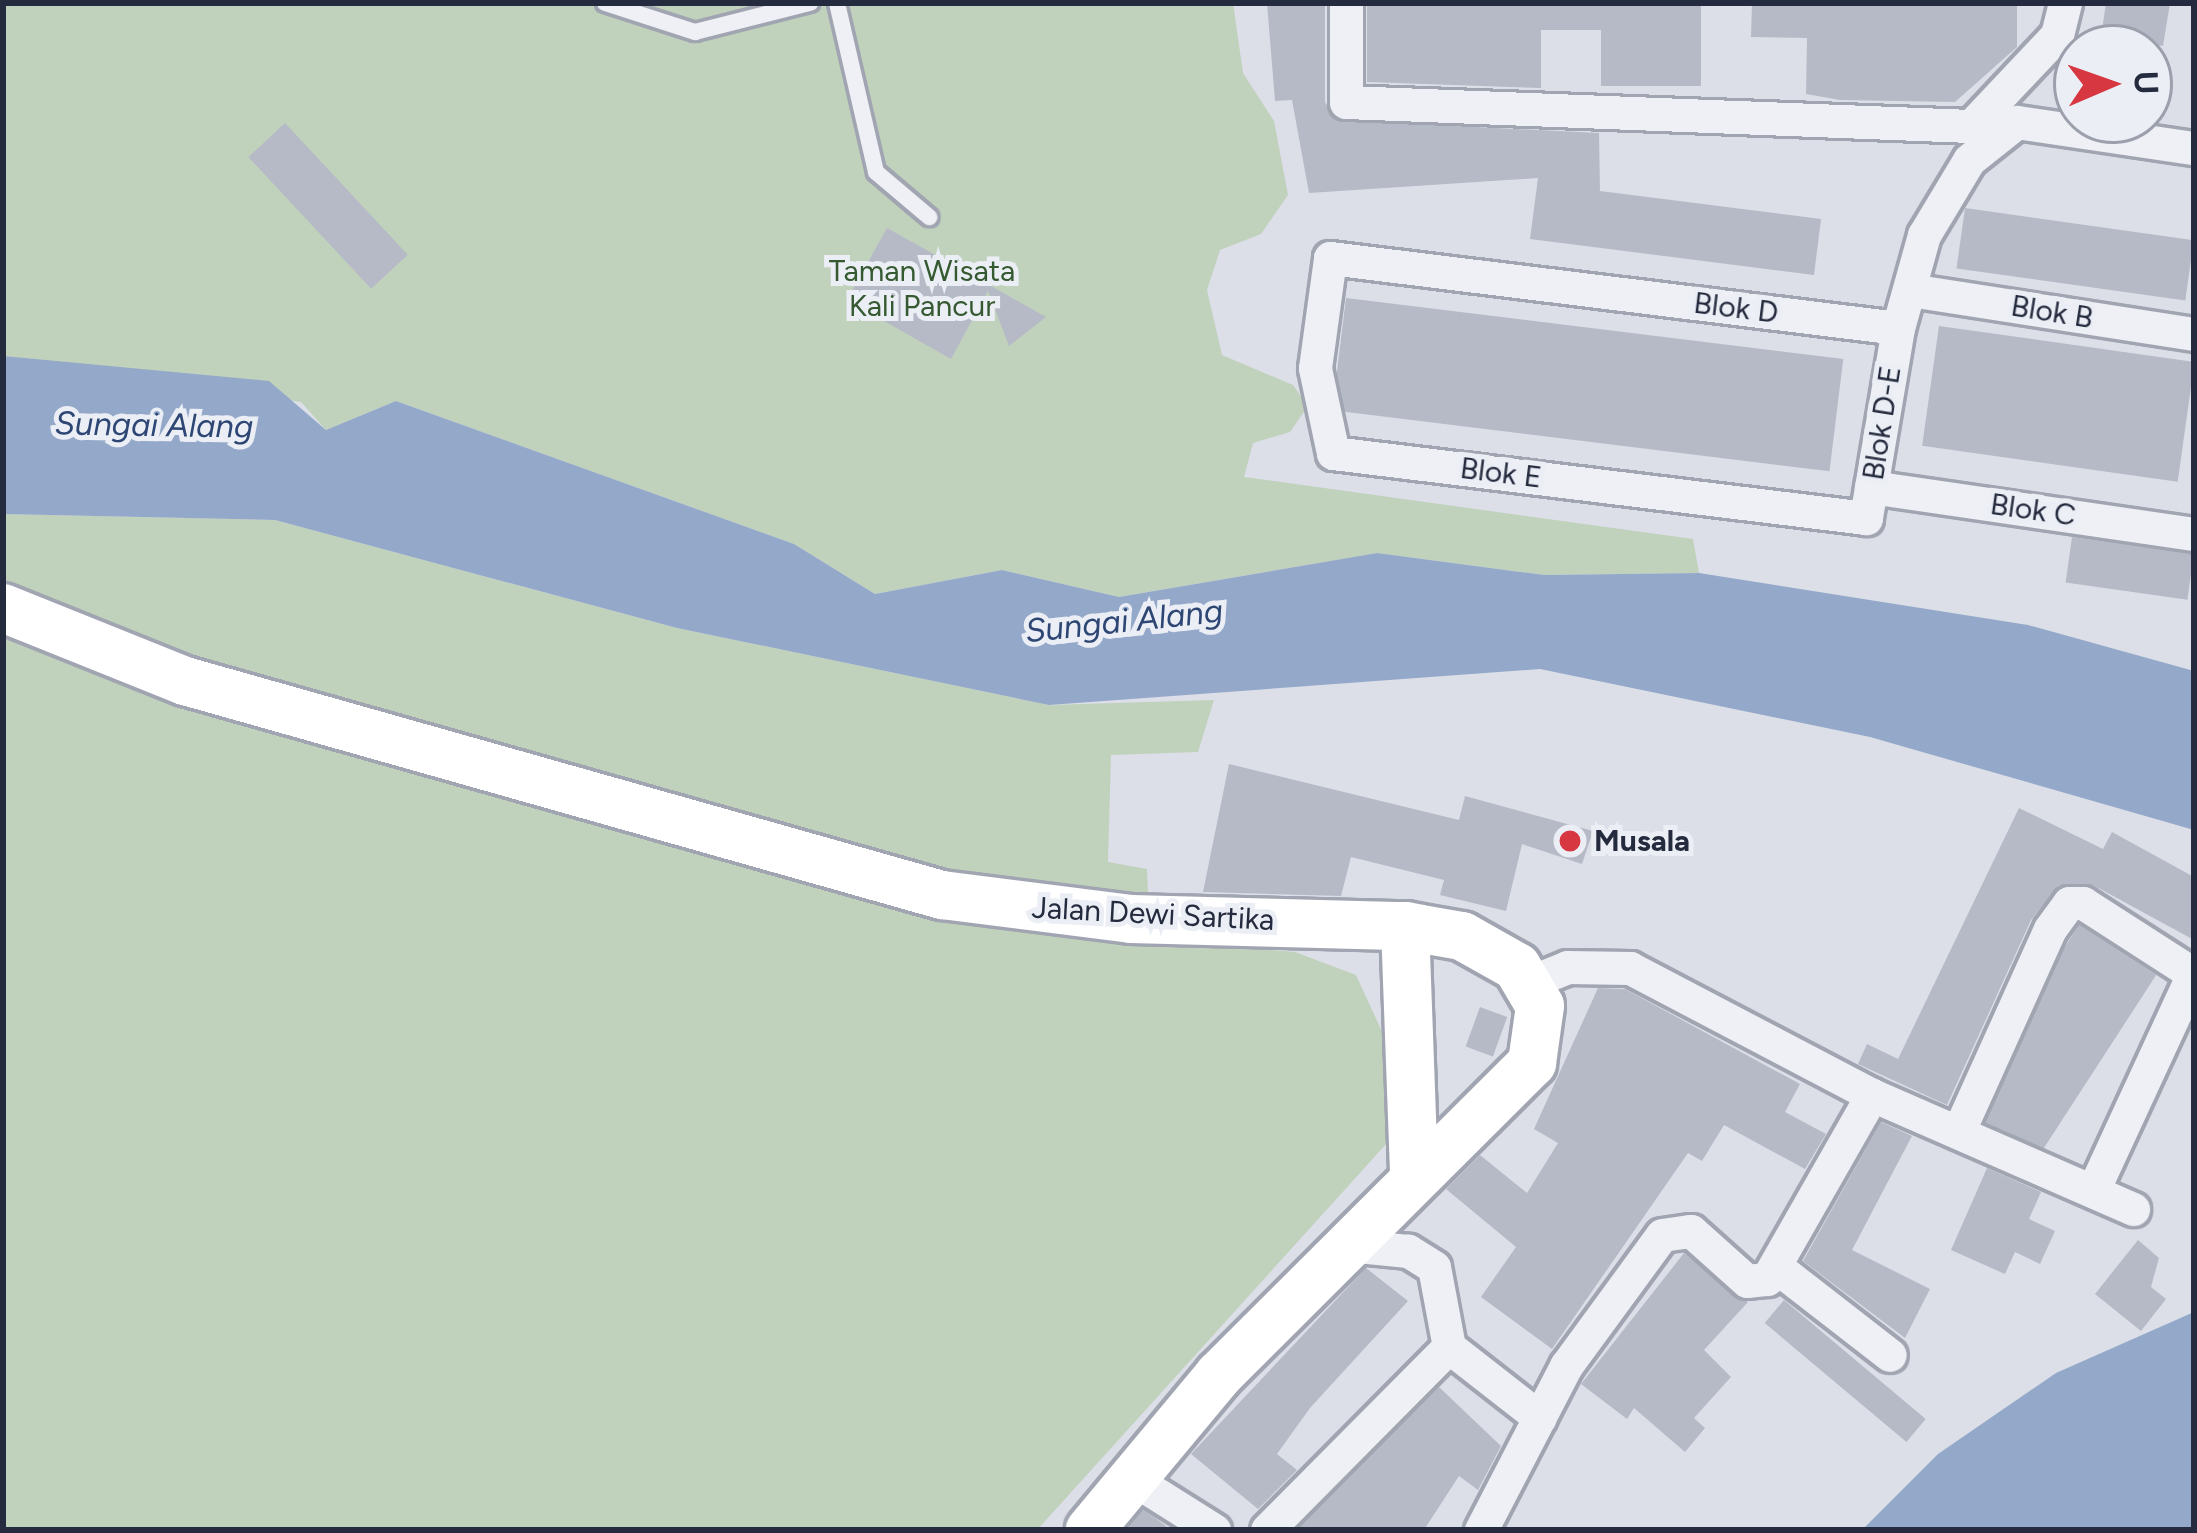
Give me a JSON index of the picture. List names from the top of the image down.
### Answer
{
  "streets": {
    "street": [
      "Blok D",
      "Blok B",
      "Blok D-E",
      "Blok E",
      "Blok C",
      "Jalan Dewi Sartika"
    ]
  },
  "crossings": [
    ["Blok D", "Blok D-E"],
    ["Blok D", "Blok E"],
    ["Blok D-E", "Blok E"],
    ["Blok D-E", "Blok C"],
    ["Blok E", "Blok C"]
  ],
  "water": ["Sungai Alang"],
  "parks": ["Taman Wisata Kali Pancur"],
  "places": ["Musala"],
  "north": "right"
}
